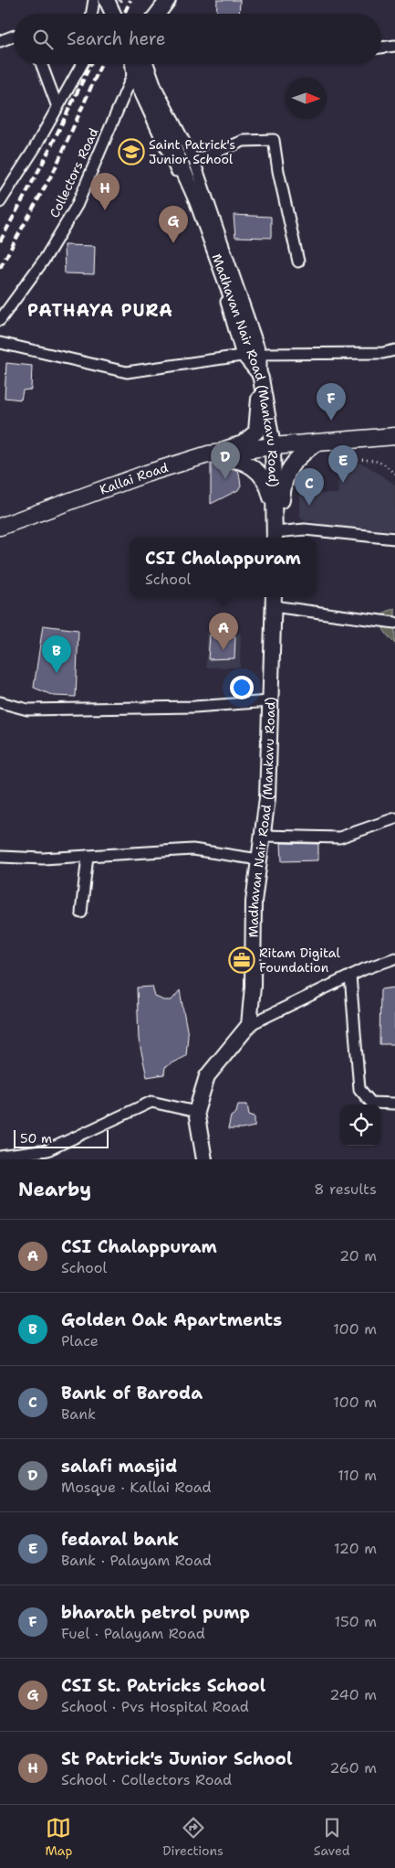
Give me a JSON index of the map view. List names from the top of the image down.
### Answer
{
  "streets": {
    "main road": ["Madhavan Nair Road (Mankavu Road)", "Kallai Road"],
    "street": ["Collectors Road"]
  },
  "crossings": [
    ["Madhavan Nair Road (Mankavu Road)", "Kallai Road"]
  ],
  "districts": ["PATHAYA PURA"],
  "places": {
    "school or university": ["Saint Patrick's Junior School"],
    "office": ["Ritam Digital Foundation"]
  },
  "scale_bar": "50 m",
  "north": "right",
  "page": {
    "search": "Search here",
    "pins": [
      "H",
      "G",
      "F",
      "D",
      "E",
      "C",
      "A",
      "B"
    ],
    "popup": ["CSI Chalappuram", "School"],
    "scale": "50 m",
    "heading": ["Nearby", "8 results"],
    "list": [
      {
        "mark": "A",
        "name": "CSI Chalappuram",
        "note": "School",
        "value": "20 m"
      },
      {
        "mark": "B",
        "name": "Golden Oak Apartments",
        "note": "Place",
        "value": "100 m"
      },
      {
        "mark": "C",
        "name": "Bank of Baroda",
        "note": "Bank",
        "value": "100 m"
      },
      {
        "mark": "D",
        "name": "salafi masjid",
        "note": "Mosque · Kallai Road",
        "value": "110 m"
      },
      {
        "mark": "E",
        "name": "fedaral bank",
        "note": "Bank · Palayam Road",
        "value": "120 m"
      },
      {
        "mark": "F",
        "name": "bharath petrol pump",
        "note": "Fuel · Palayam Road",
        "value": "150 m"
      },
      {
        "mark": "G",
        "name": "CSI St. Patricks School",
        "note": "School · Pvs Hospital Road",
        "value": "240 m"
      },
      {
        "mark": "H",
        "name": "St Patrick's Junior School",
        "note": "School · Collectors Road",
        "value": "260 m"
      }
    ],
    "nav": ["Map", "Directions", "Saved"]
  }
}
